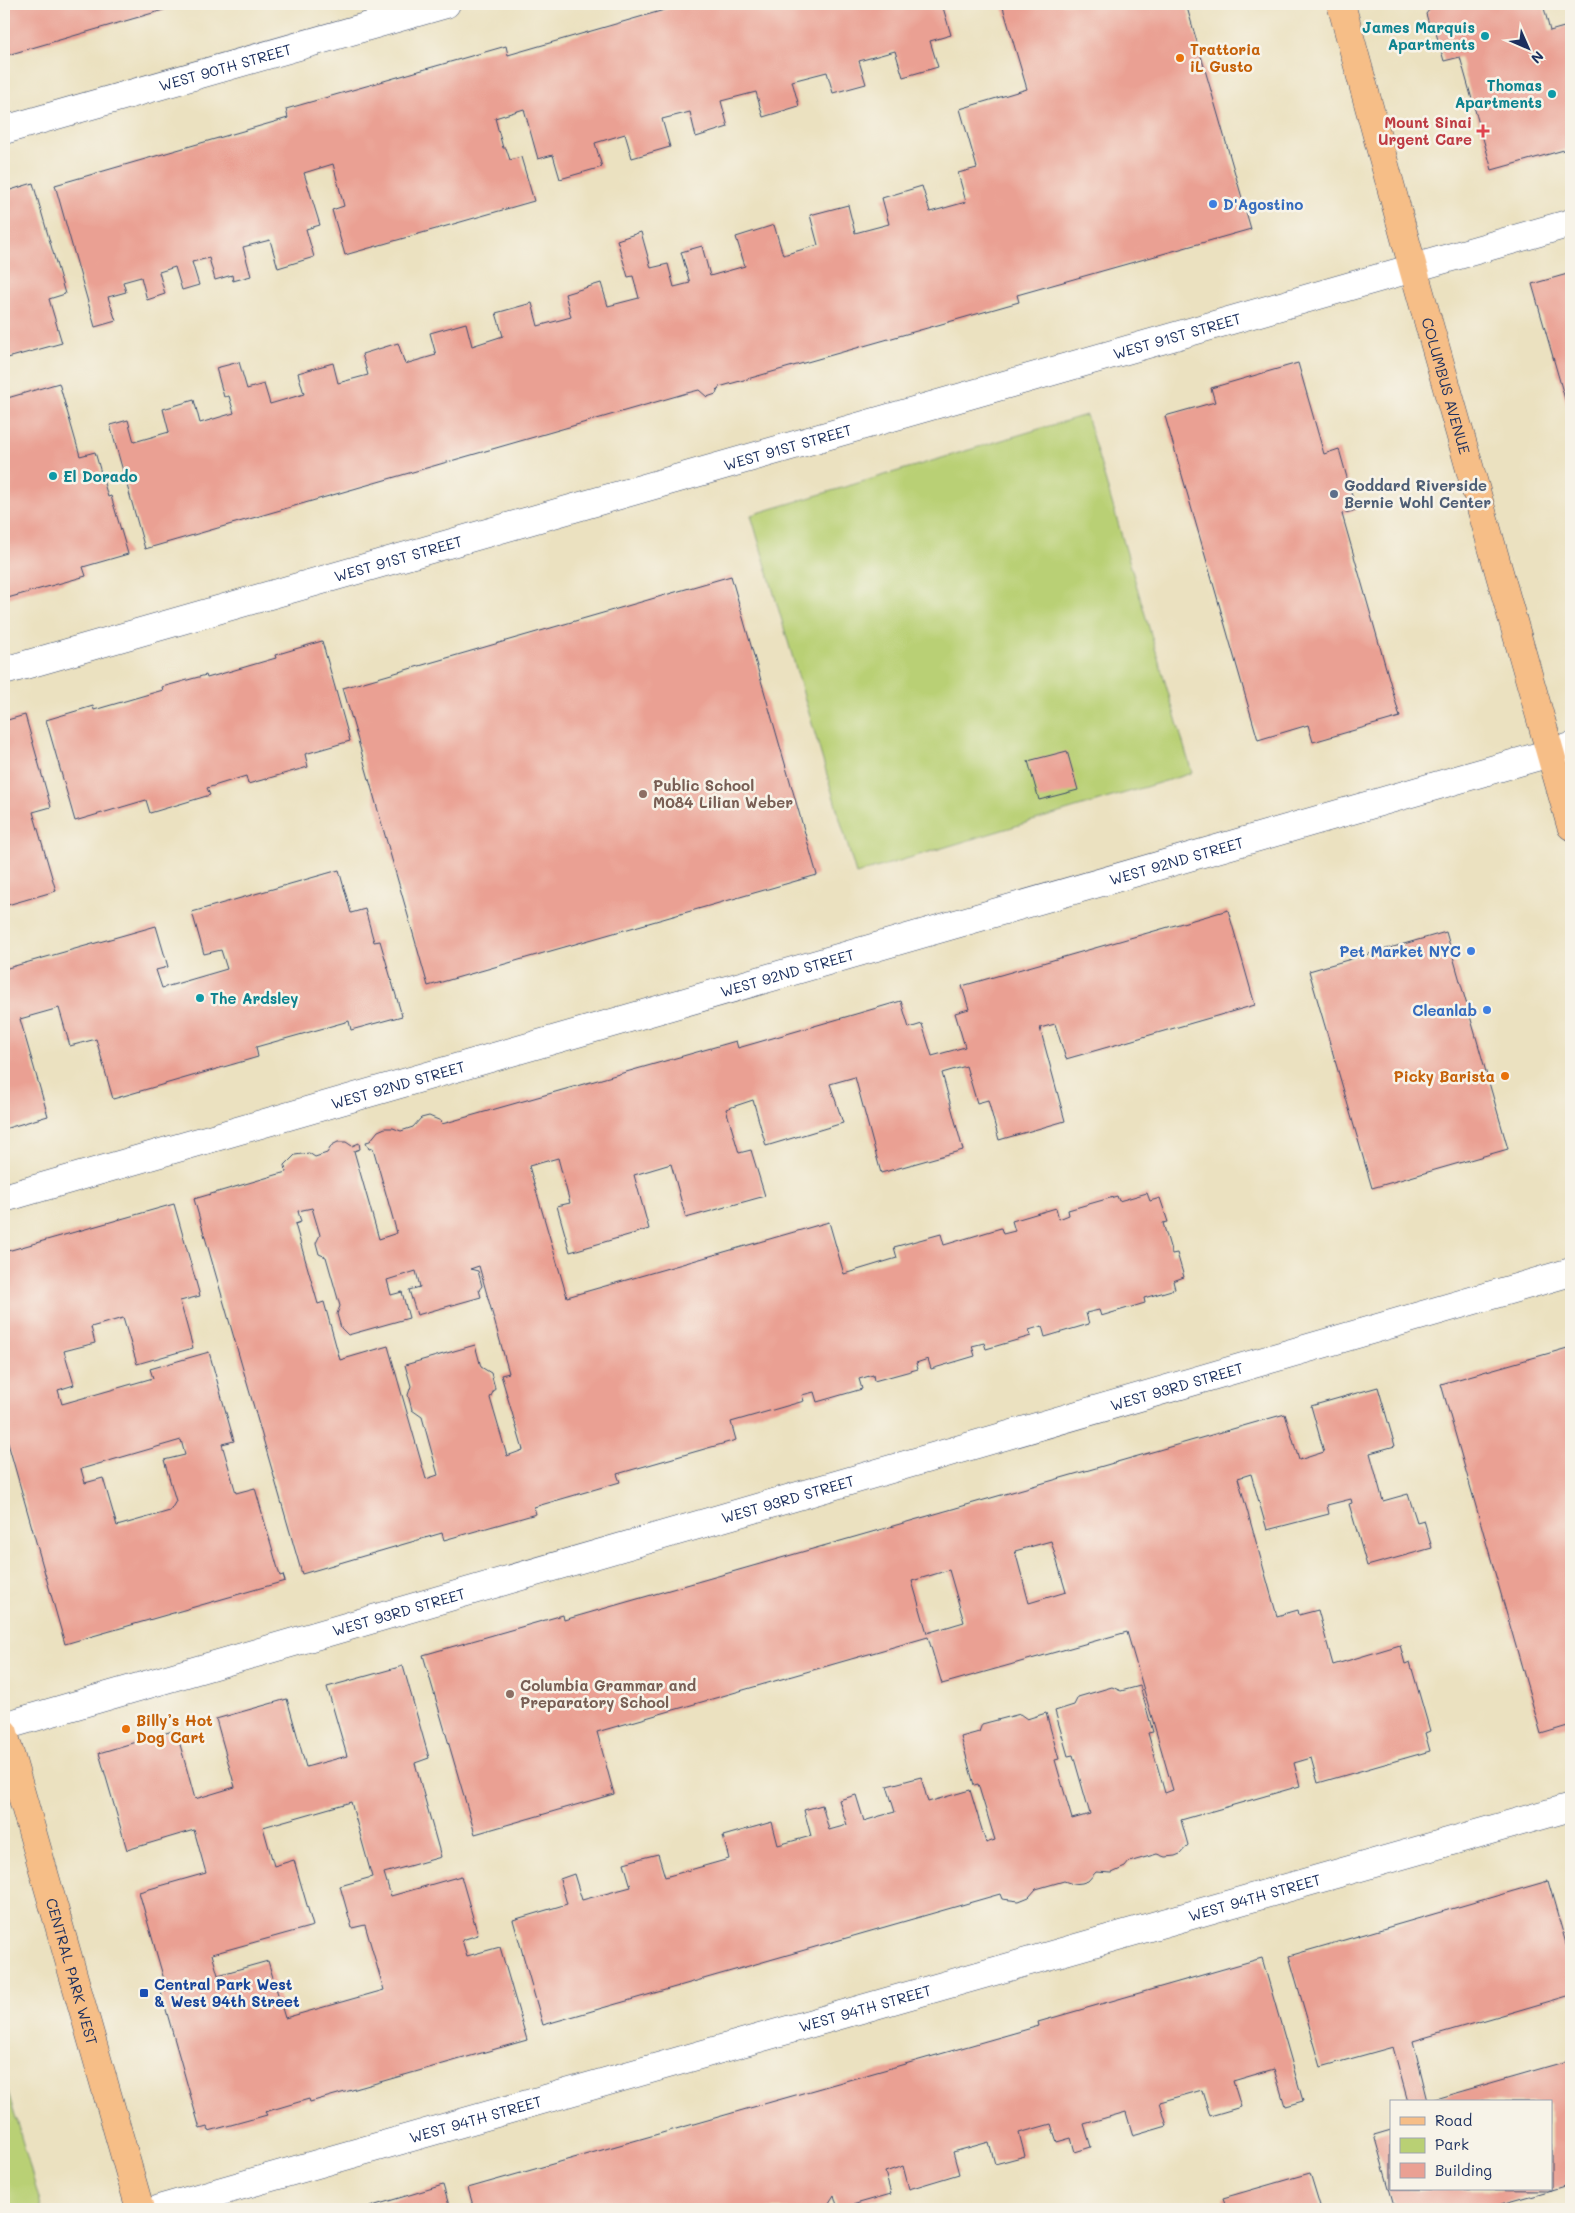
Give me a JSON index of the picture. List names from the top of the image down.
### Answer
{
  "streets": {
    "main road": ["COLUMBUS AVENUE", "CENTRAL PARK WEST"],
    "street": [
      "WEST 90TH STREET",
      "WEST 91ST STREET",
      "WEST 92ND STREET",
      "WEST 93RD STREET",
      "WEST 94TH STREET"
    ]
  },
  "crossings": [
    ["WEST 91ST STREET", "COLUMBUS AVENUE"],
    ["COLUMBUS AVENUE", "WEST 92ND STREET"]
  ],
  "places": {
    "other": [
      "James Marquis Apartments",
      "Trattoria iL Gusto",
      "Thomas Apartments",
      "D'Agostino",
      "El Dorado",
      "Goddard Riverside Bernie Wohl Center",
      "Public School M084 Lilian Weber",
      "Pet Market NYC",
      "The Ardsley",
      "Cleanlab",
      "Picky Barista",
      "Columbia Grammar and Preparatory School",
      "Billy’s Hot Dog Cart"
    ],
    "health": ["Mount Sinai Urgent Care"],
    "transit": ["Central Park West & West 94th Street"]
  },
  "legend": ["Road", "Park", "Building"],
  "north": "bottom right"
}
